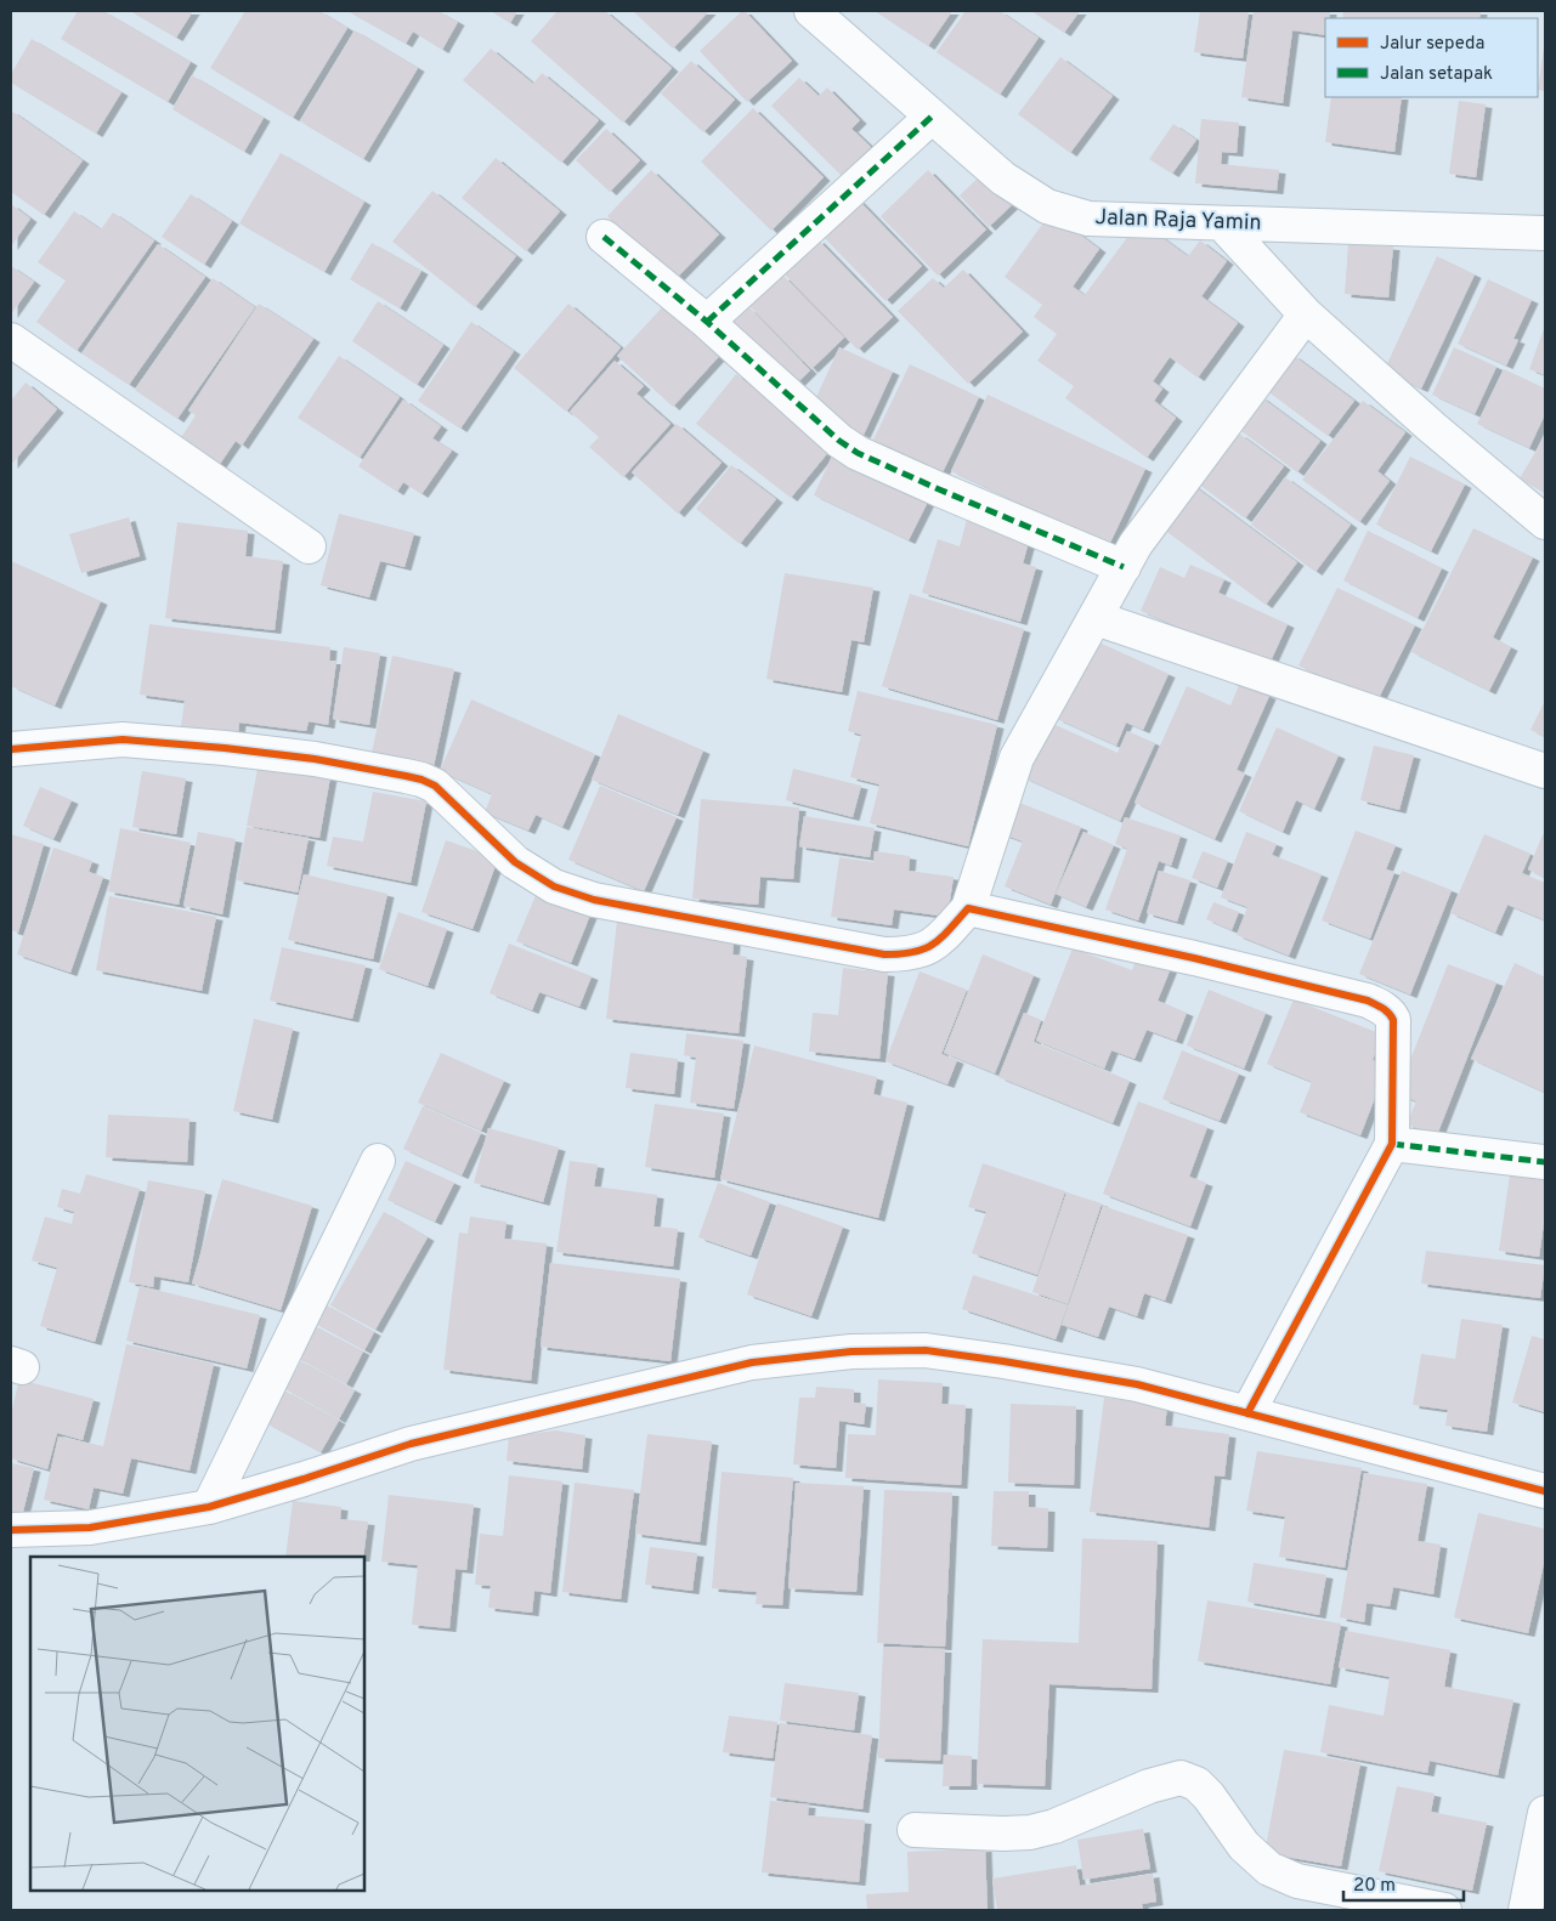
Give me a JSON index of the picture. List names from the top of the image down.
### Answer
{
  "streets": {
    "street": ["Jalan Raja Yamin"]
  },
  "legend": ["Jalur sepeda", "Jalan setapak"],
  "scale_bar": "20 m"
}
